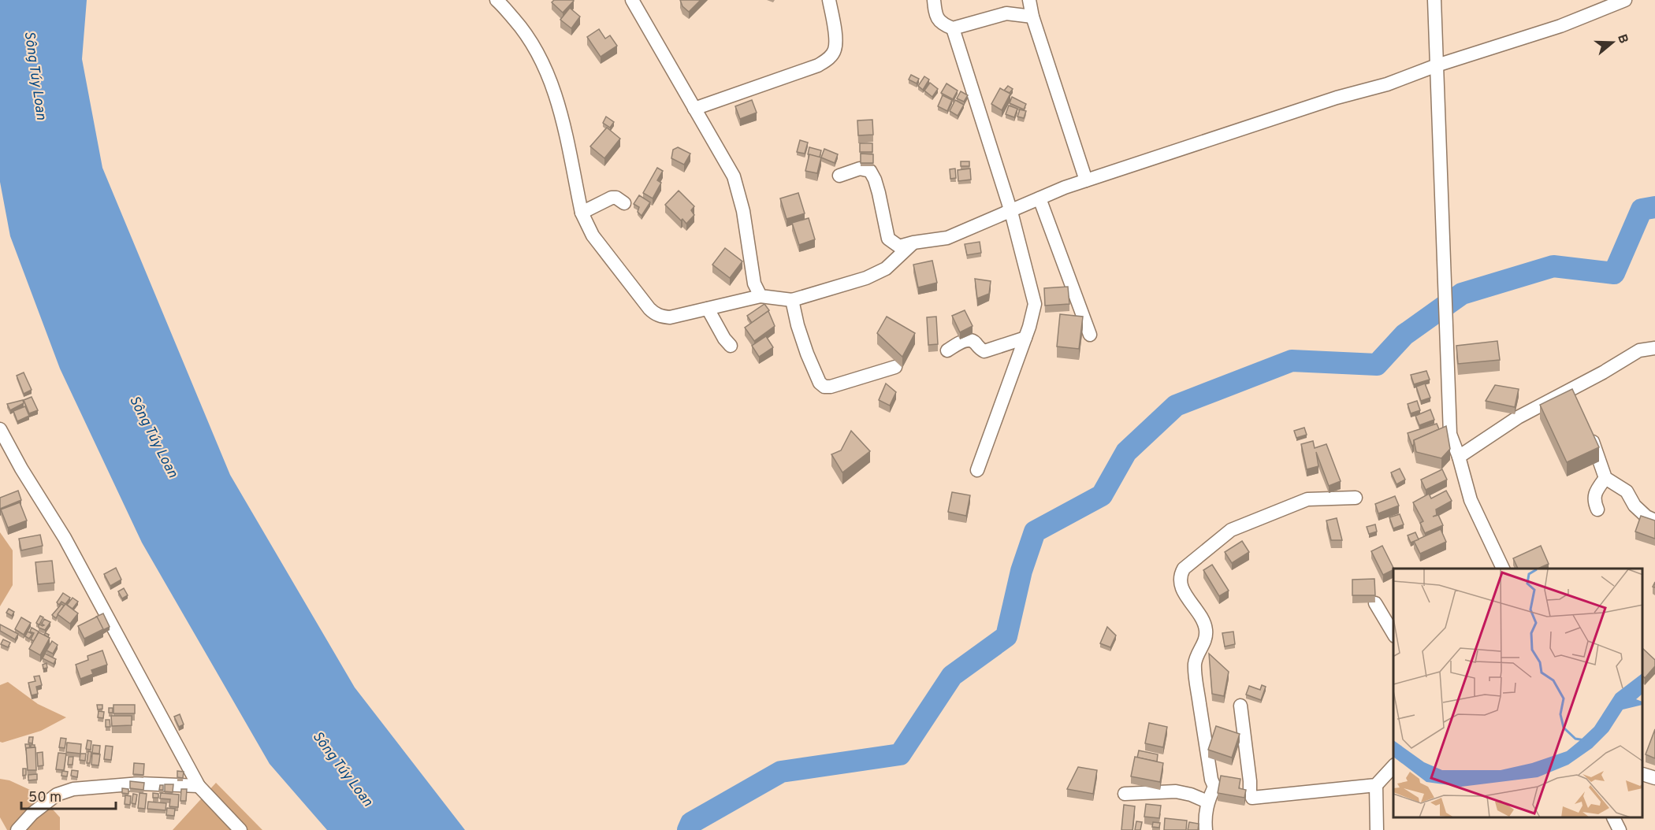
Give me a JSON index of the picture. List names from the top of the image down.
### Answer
{
  "water": ["Sông Túy Loan"],
  "scale_bar": "50 m",
  "north": "right"
}
